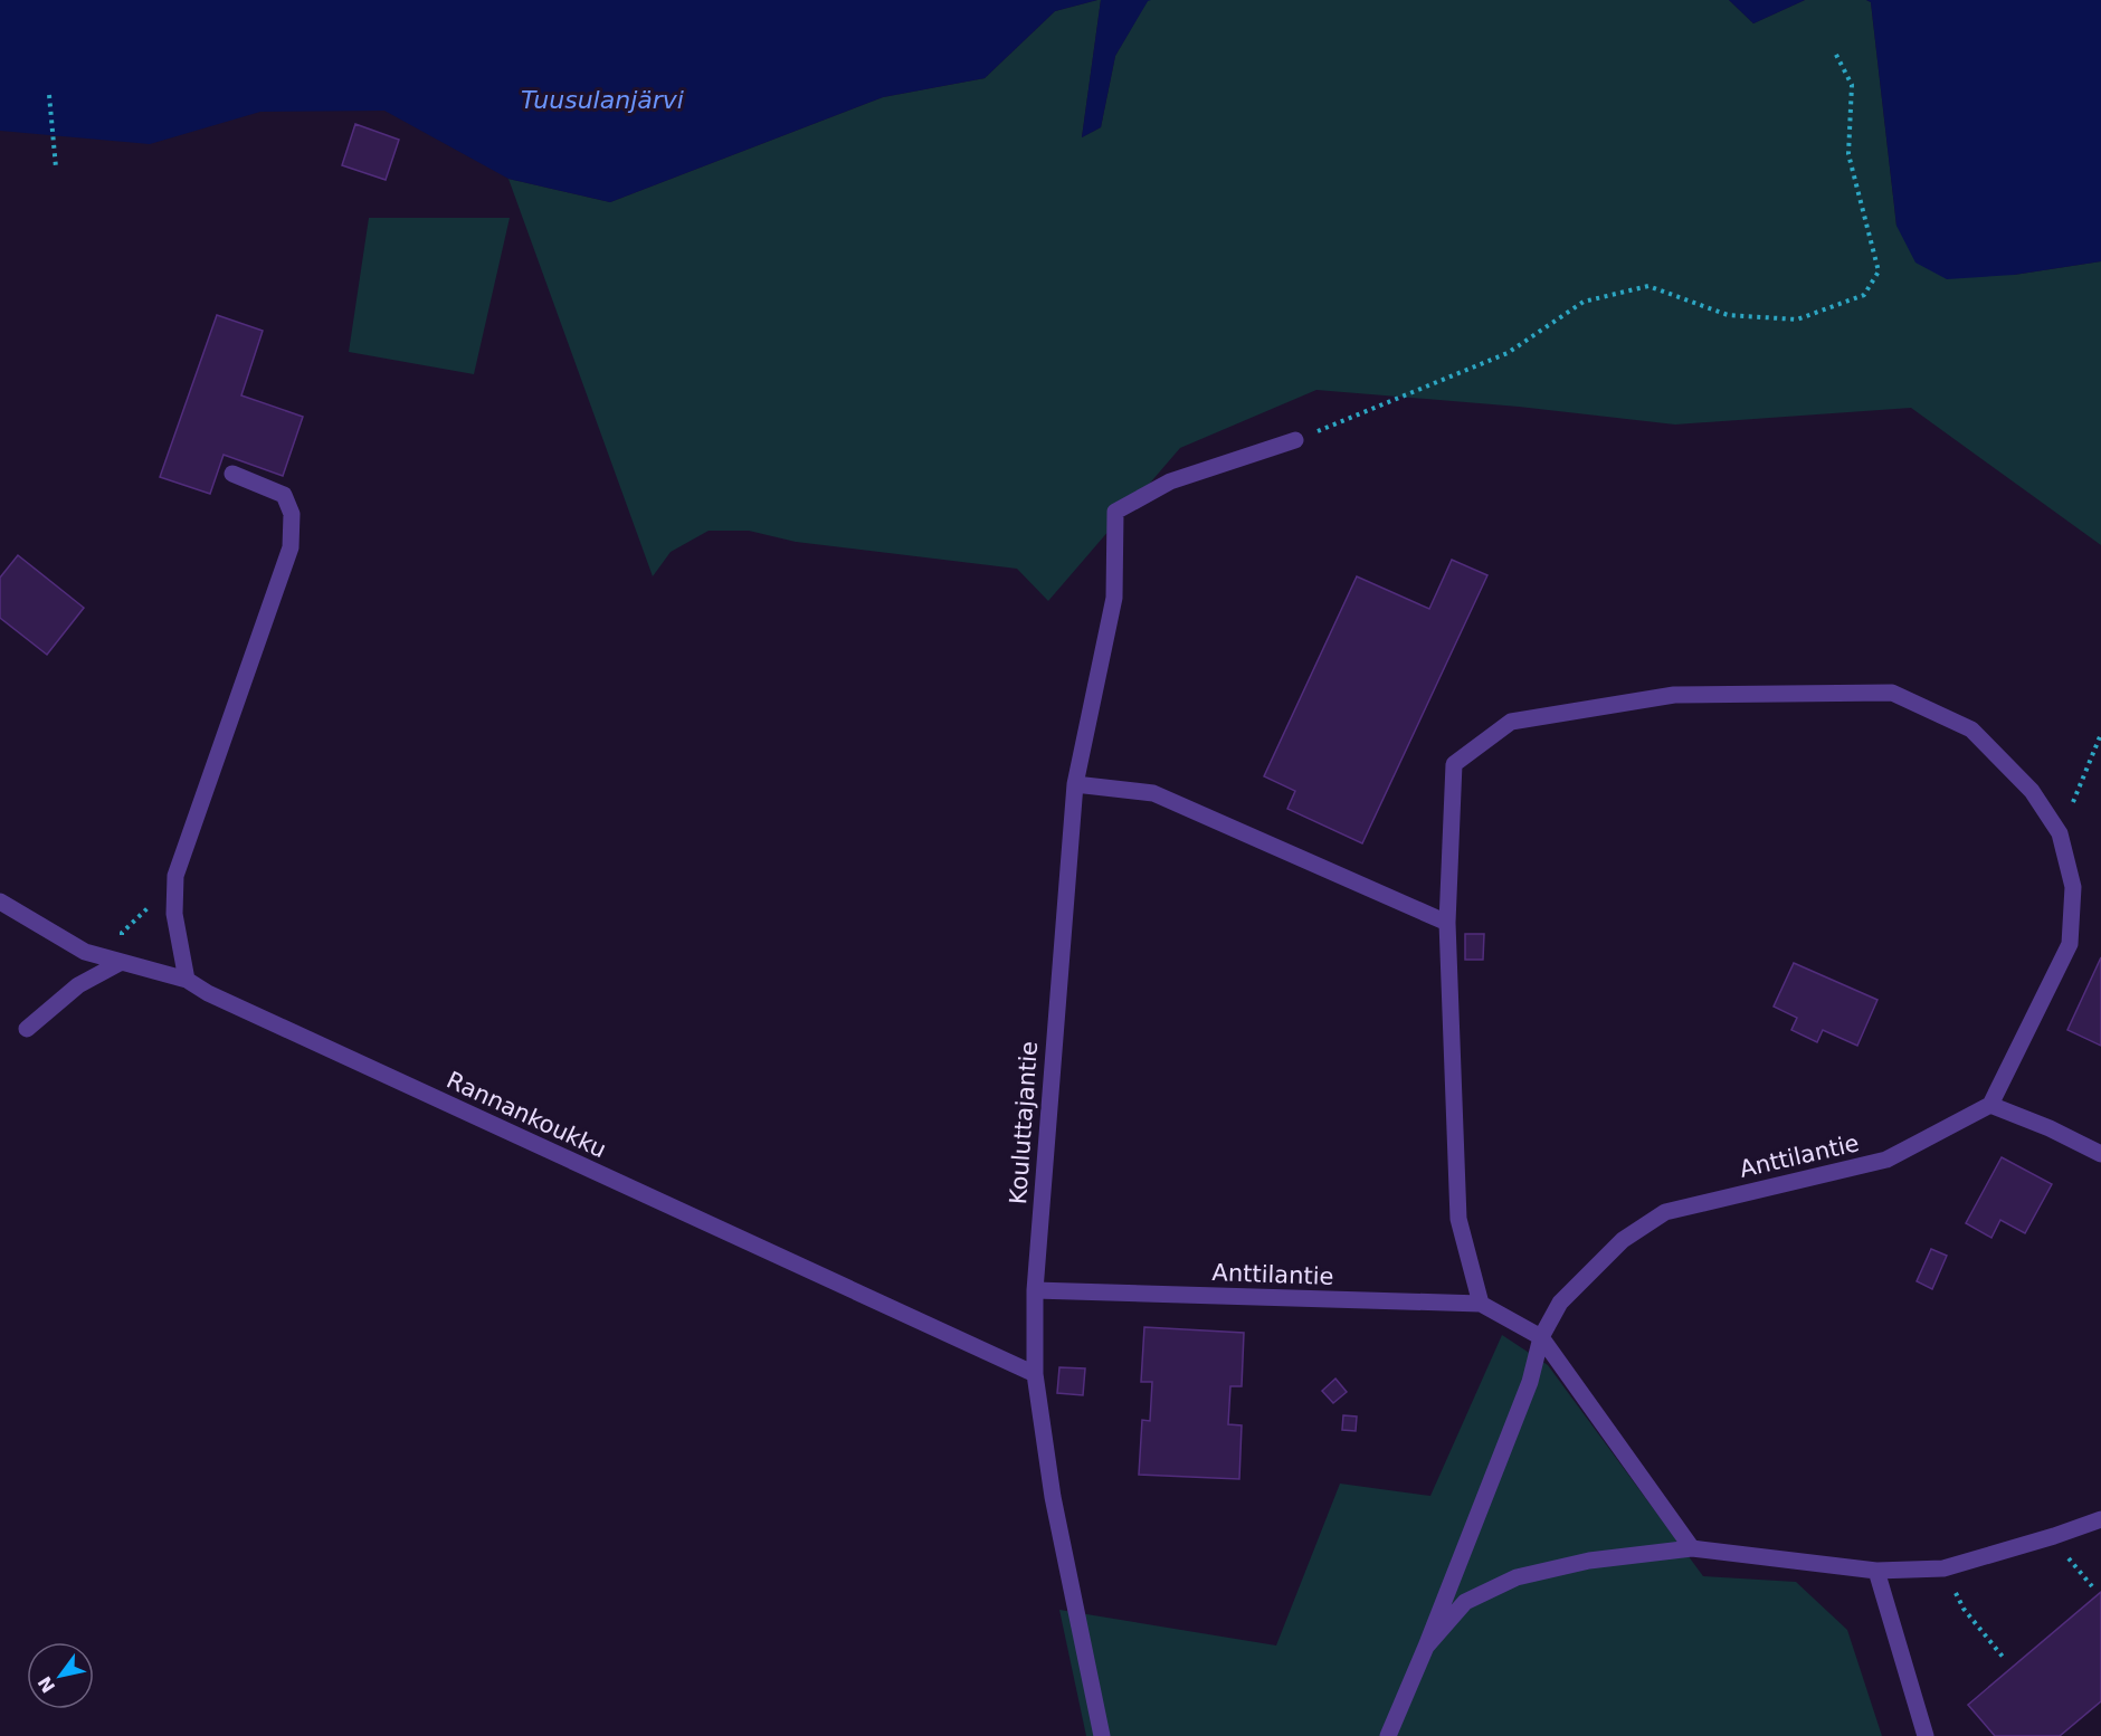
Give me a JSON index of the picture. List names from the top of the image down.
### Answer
{
  "streets": {
    "street": ["Rannankoukku", "Kouluttajantie", "Anttilantie"]
  },
  "crossings": [
    ["Rannankoukku", "Kouluttajantie"],
    ["Kouluttajantie", "Anttilantie"]
  ],
  "water": ["Tuusulanjärvi"],
  "north": "bottom left"
}
